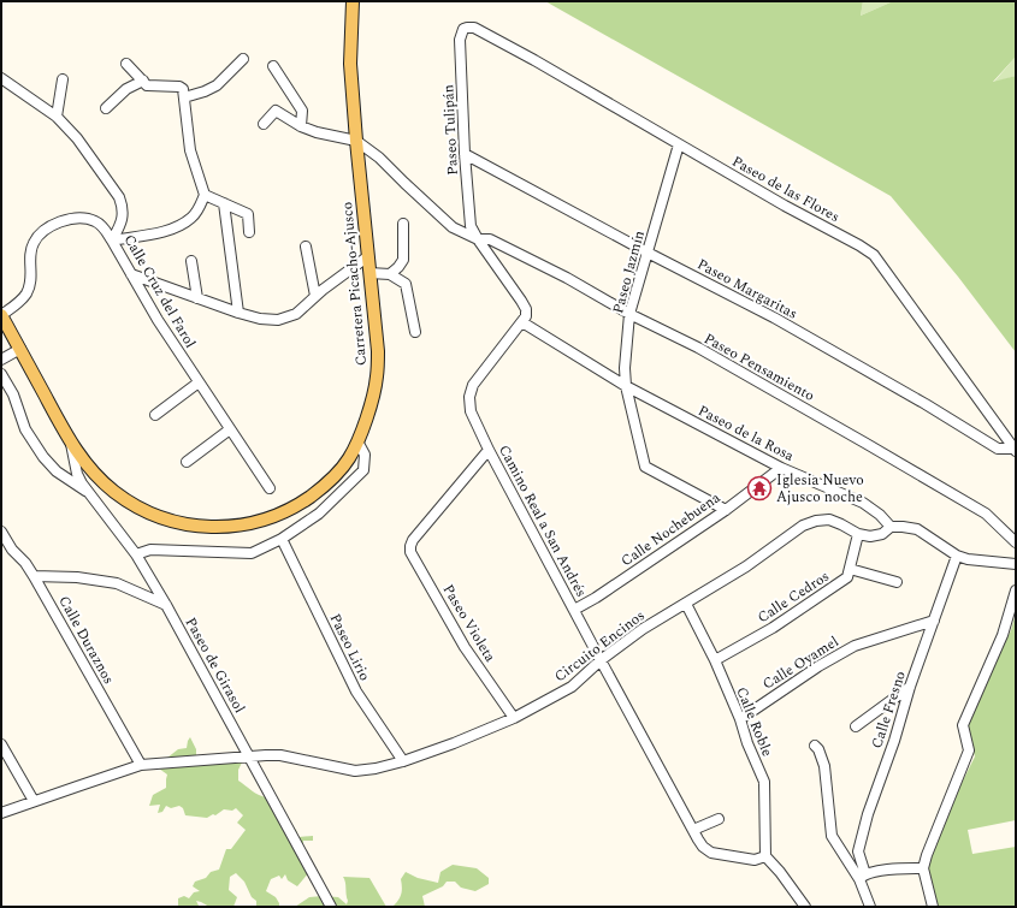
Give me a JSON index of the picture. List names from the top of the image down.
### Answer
{
  "streets": {
    "main road": ["Carretera Picacho-Ajusco"],
    "street": [
      "Paseo Tulipán",
      "Paseo de las Flores",
      "Paseo Jazmín",
      "Paseo Margaritas",
      "Calle Cruz del Farol",
      "Paseo Pensamiento",
      "Paseo de la Rosa",
      "Camino Real a San Andrés",
      "Calle Nochebuena",
      "Calle Cedros",
      "Paseo Violeta",
      "Calle Duraznos",
      "Circuito Encinos",
      "Paseo Lirio",
      "Calle Oyamel",
      "Paseo de Girasol",
      "Calle Fresno",
      "Calle Roble"
    ]
  },
  "crossings": [
    ["Paseo Tulipán", "Paseo de las Flores"],
    ["Paseo Tulipán", "Paseo Margaritas"],
    ["Paseo Tulipán", "Paseo Pensamiento"],
    ["Paseo de las Flores", "Paseo Jazmín"],
    ["Paseo de las Flores", "Paseo Margaritas"],
    ["Paseo Jazmín", "Paseo Margaritas"],
    ["Paseo Jazmín", "Paseo Pensamiento"],
    ["Paseo Jazmín", "Paseo de la Rosa"],
    ["Paseo Jazmín", "Calle Nochebuena"],
    ["Carretera Picacho-Ajusco", "Paseo de Girasol"],
    ["Paseo de la Rosa", "Camino Real a San Andrés"],
    ["Paseo de la Rosa", "Calle Nochebuena"],
    ["Paseo de la Rosa", "Circuito Encinos"],
    ["Camino Real a San Andrés", "Calle Nochebuena"],
    ["Camino Real a San Andrés", "Paseo Violeta"],
    ["Camino Real a San Andrés", "Circuito Encinos"],
    ["Camino Real a San Andrés", "Calle Roble"],
    ["Calle Cedros", "Circuito Encinos"],
    ["Calle Cedros", "Calle Roble"],
    ["Paseo Violeta", "Circuito Encinos"],
    ["Calle Duraznos", "Circuito Encinos"],
    ["Circuito Encinos", "Paseo Lirio"],
    ["Circuito Encinos", "Paseo de Girasol"],
    ["Circuito Encinos", "Calle Roble"],
    ["Calle Oyamel", "Calle Fresno"],
    ["Calle Oyamel", "Calle Roble"]
  ],
  "places": {
    "temple": ["Iglesia Nuevo Ajusco noche"]
  }
}
